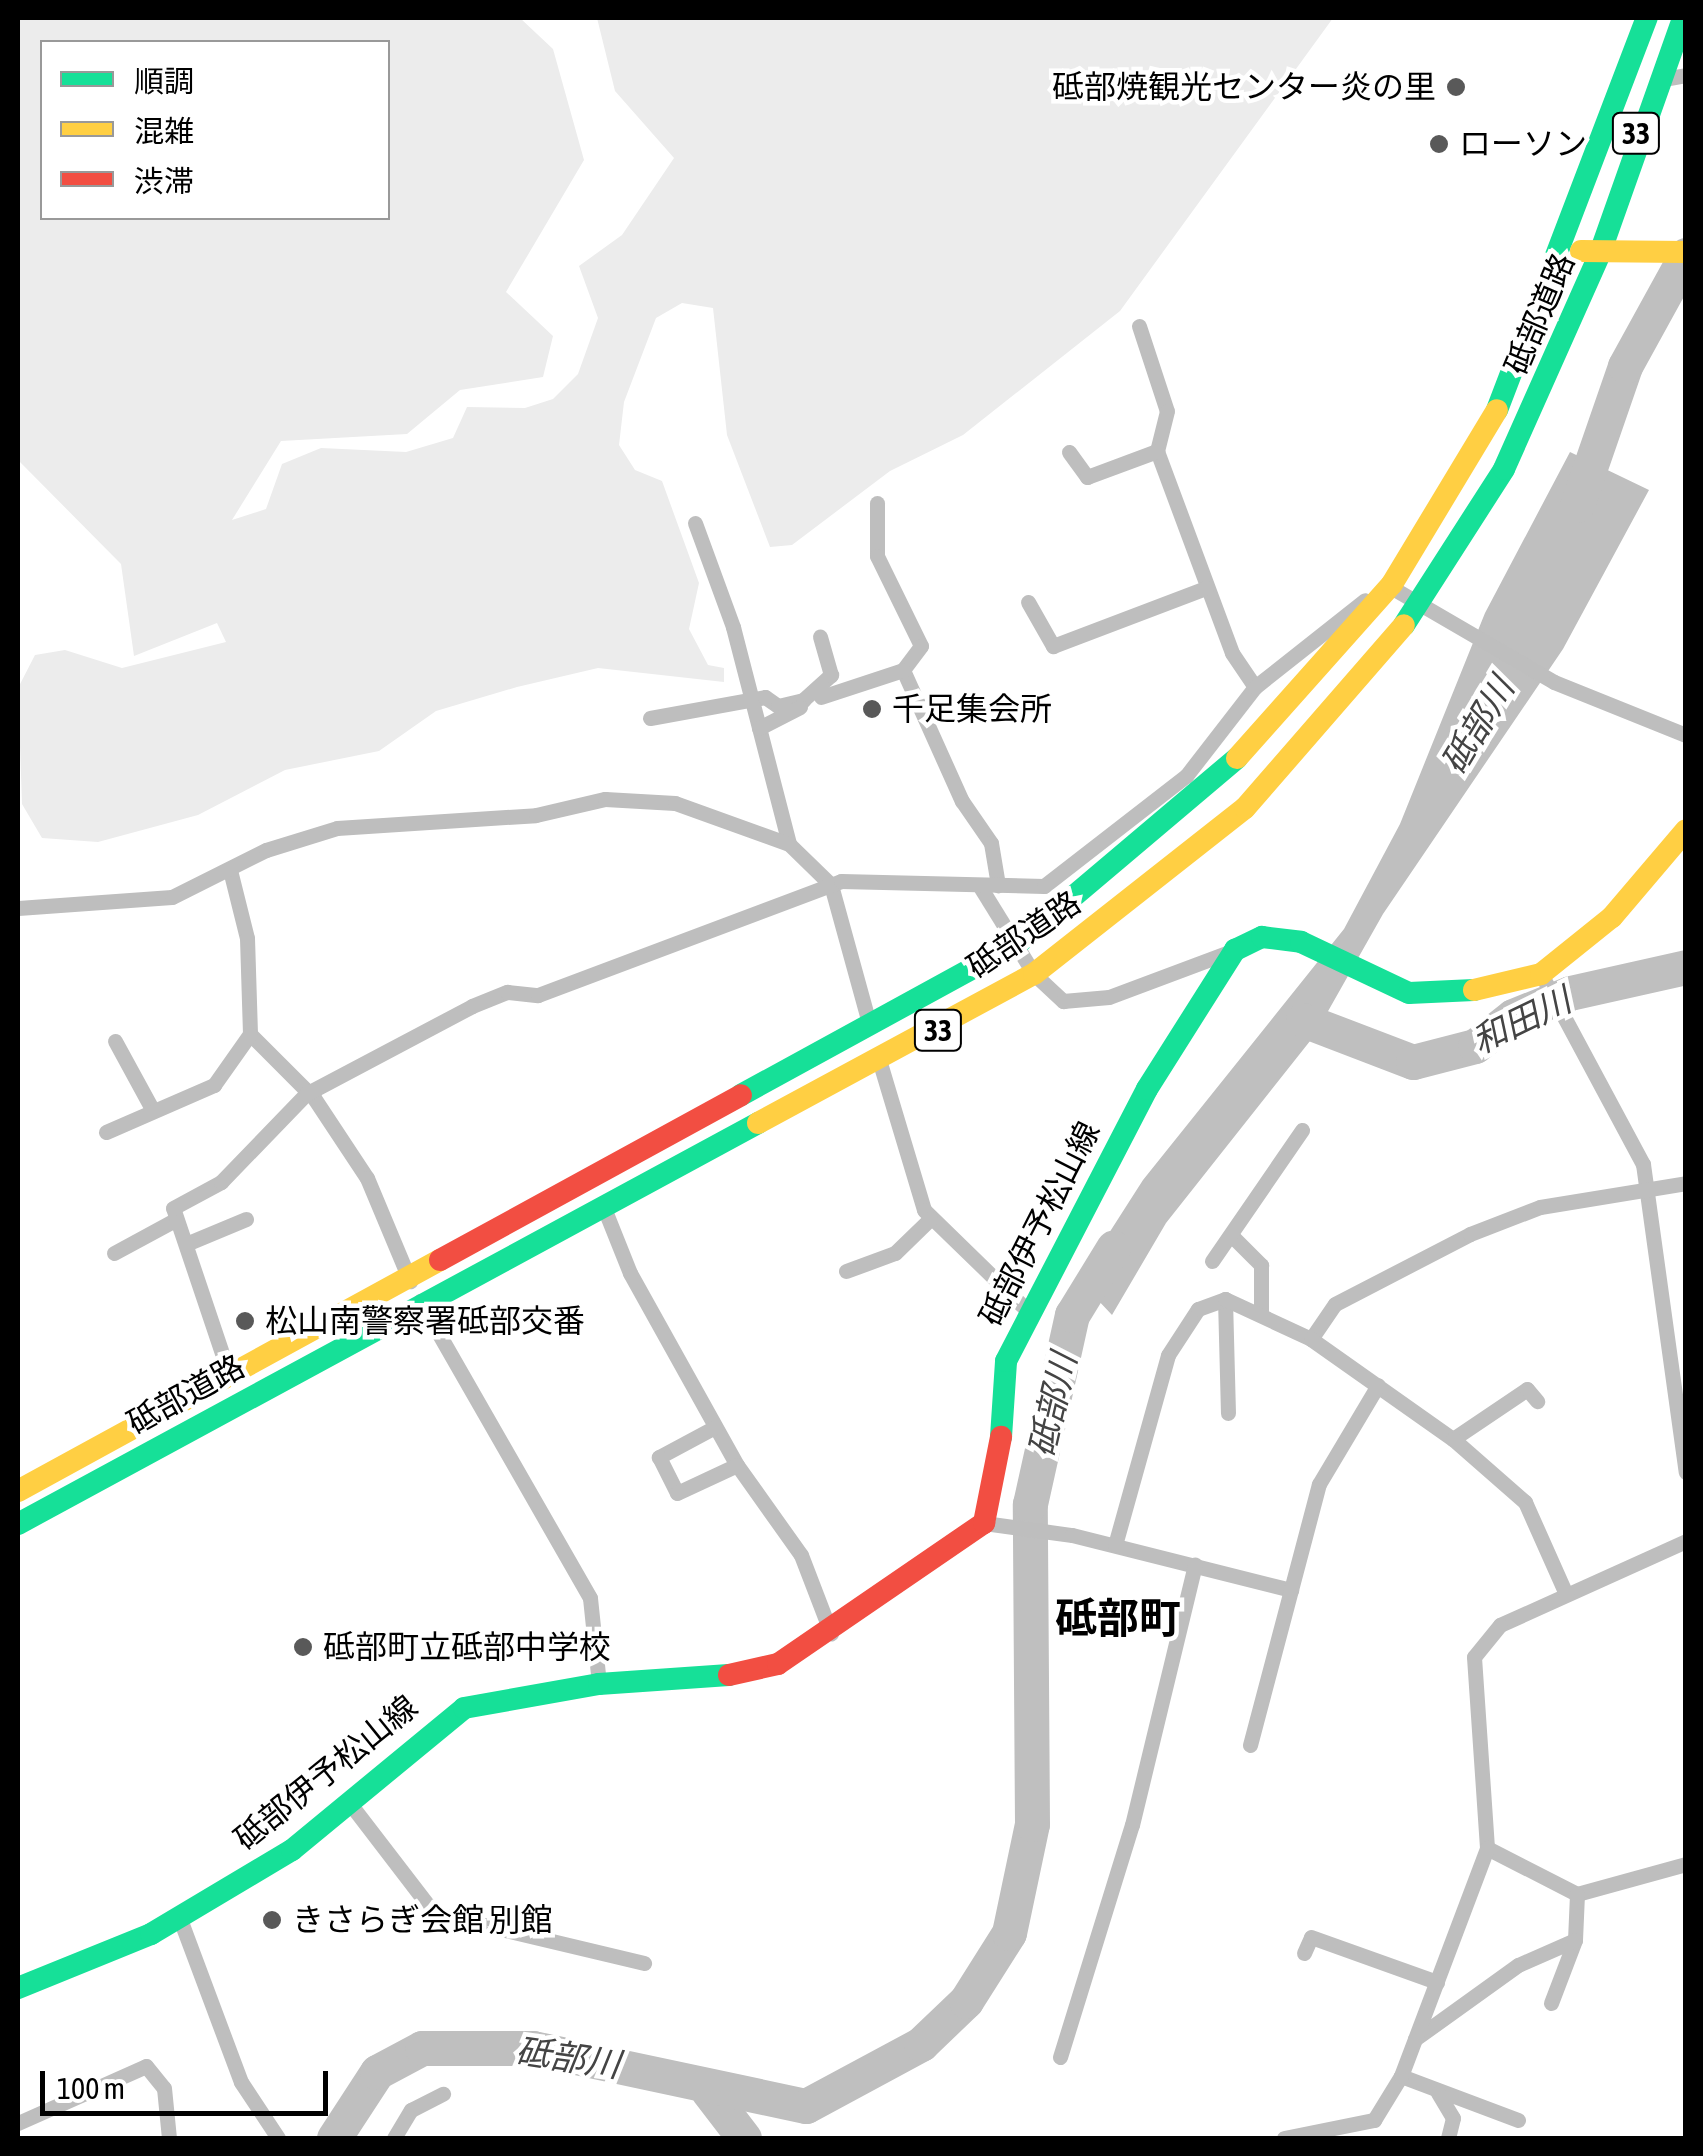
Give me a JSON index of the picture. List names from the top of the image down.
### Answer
{
  "streets": {
    "main road": ["33", "砥部道路", "砥部伊予松山線"]
  },
  "districts": ["砥部町"],
  "water": ["砥部川", "和田川"],
  "places": [
    "砥部焼観光センター炎の里",
    "ローソン",
    "千足集会所",
    "松山南警察署砥部交番",
    "砥部町立砥部中学校",
    "きさらぎ会館 別館"
  ],
  "legend": ["順調", "混雑", "渋滞"],
  "scale_bar": "100 m"
}
